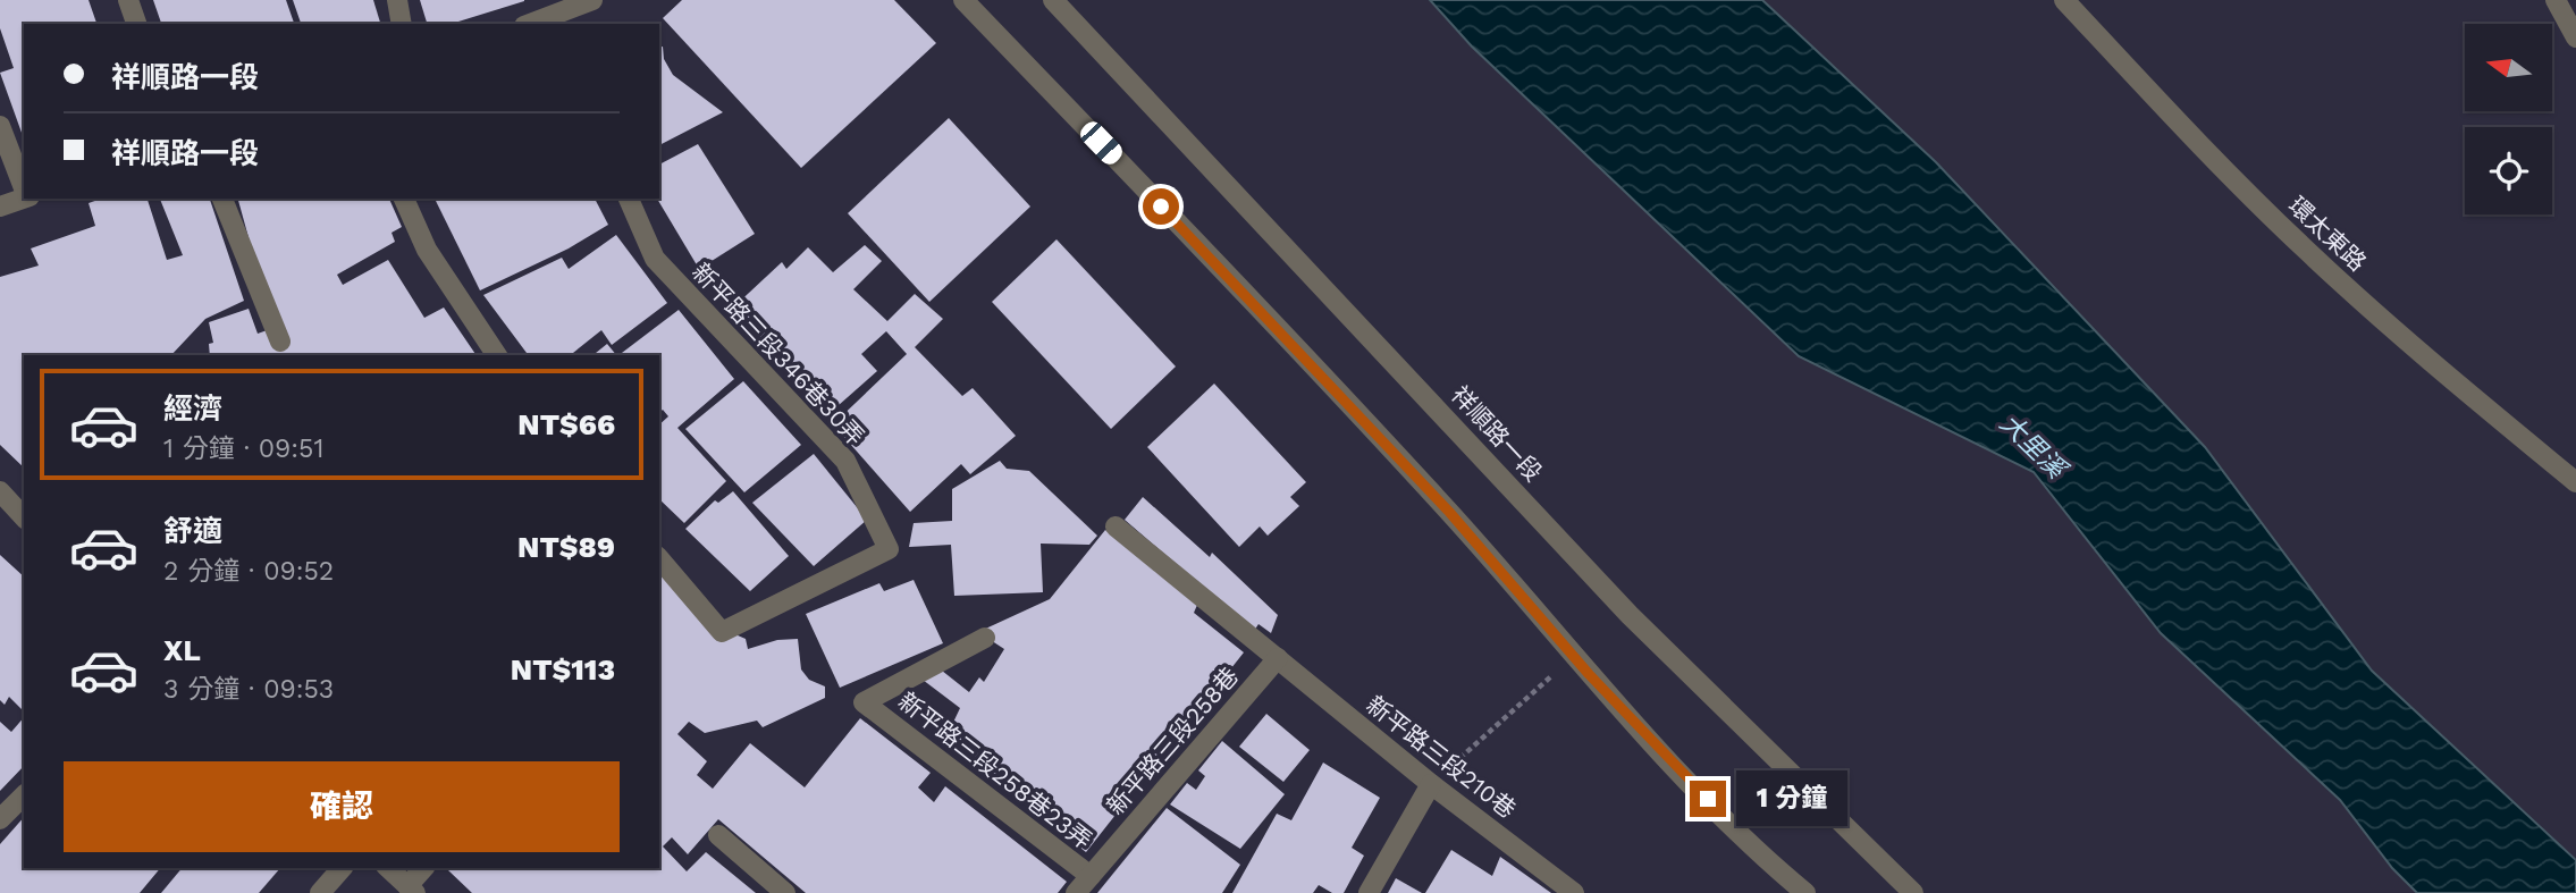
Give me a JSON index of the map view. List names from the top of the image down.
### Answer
{
  "streets": {
    "street": [
      "環太東路",
      "新平路三段346巷30弄",
      "祥順路一段",
      "新平路三段258巷",
      "新平路三段210巷",
      "新平路三段258巷23弄"
    ]
  },
  "crossings": [
    ["新平路三段258巷", "新平路三段210巷"],
    ["新平路三段258巷", "新平路三段258巷23弄"]
  ],
  "water": ["大里溪"],
  "north": "left",
  "page": {
    "banner": ["祥順路一段", "祥順路一段"],
    "list": [
      {
        "name": "經濟",
        "note": "1 分鐘 · 09:51",
        "value": "NT$66"
      },
      {
        "name": "舒適",
        "note": "2 分鐘 · 09:52",
        "value": "NT$89"
      },
      {
        "name": "XL",
        "note": "3 分鐘 · 09:53",
        "value": "NT$113"
      }
    ],
    "buttons": "確認",
    "bubble": "1 分鐘"
  }
}
